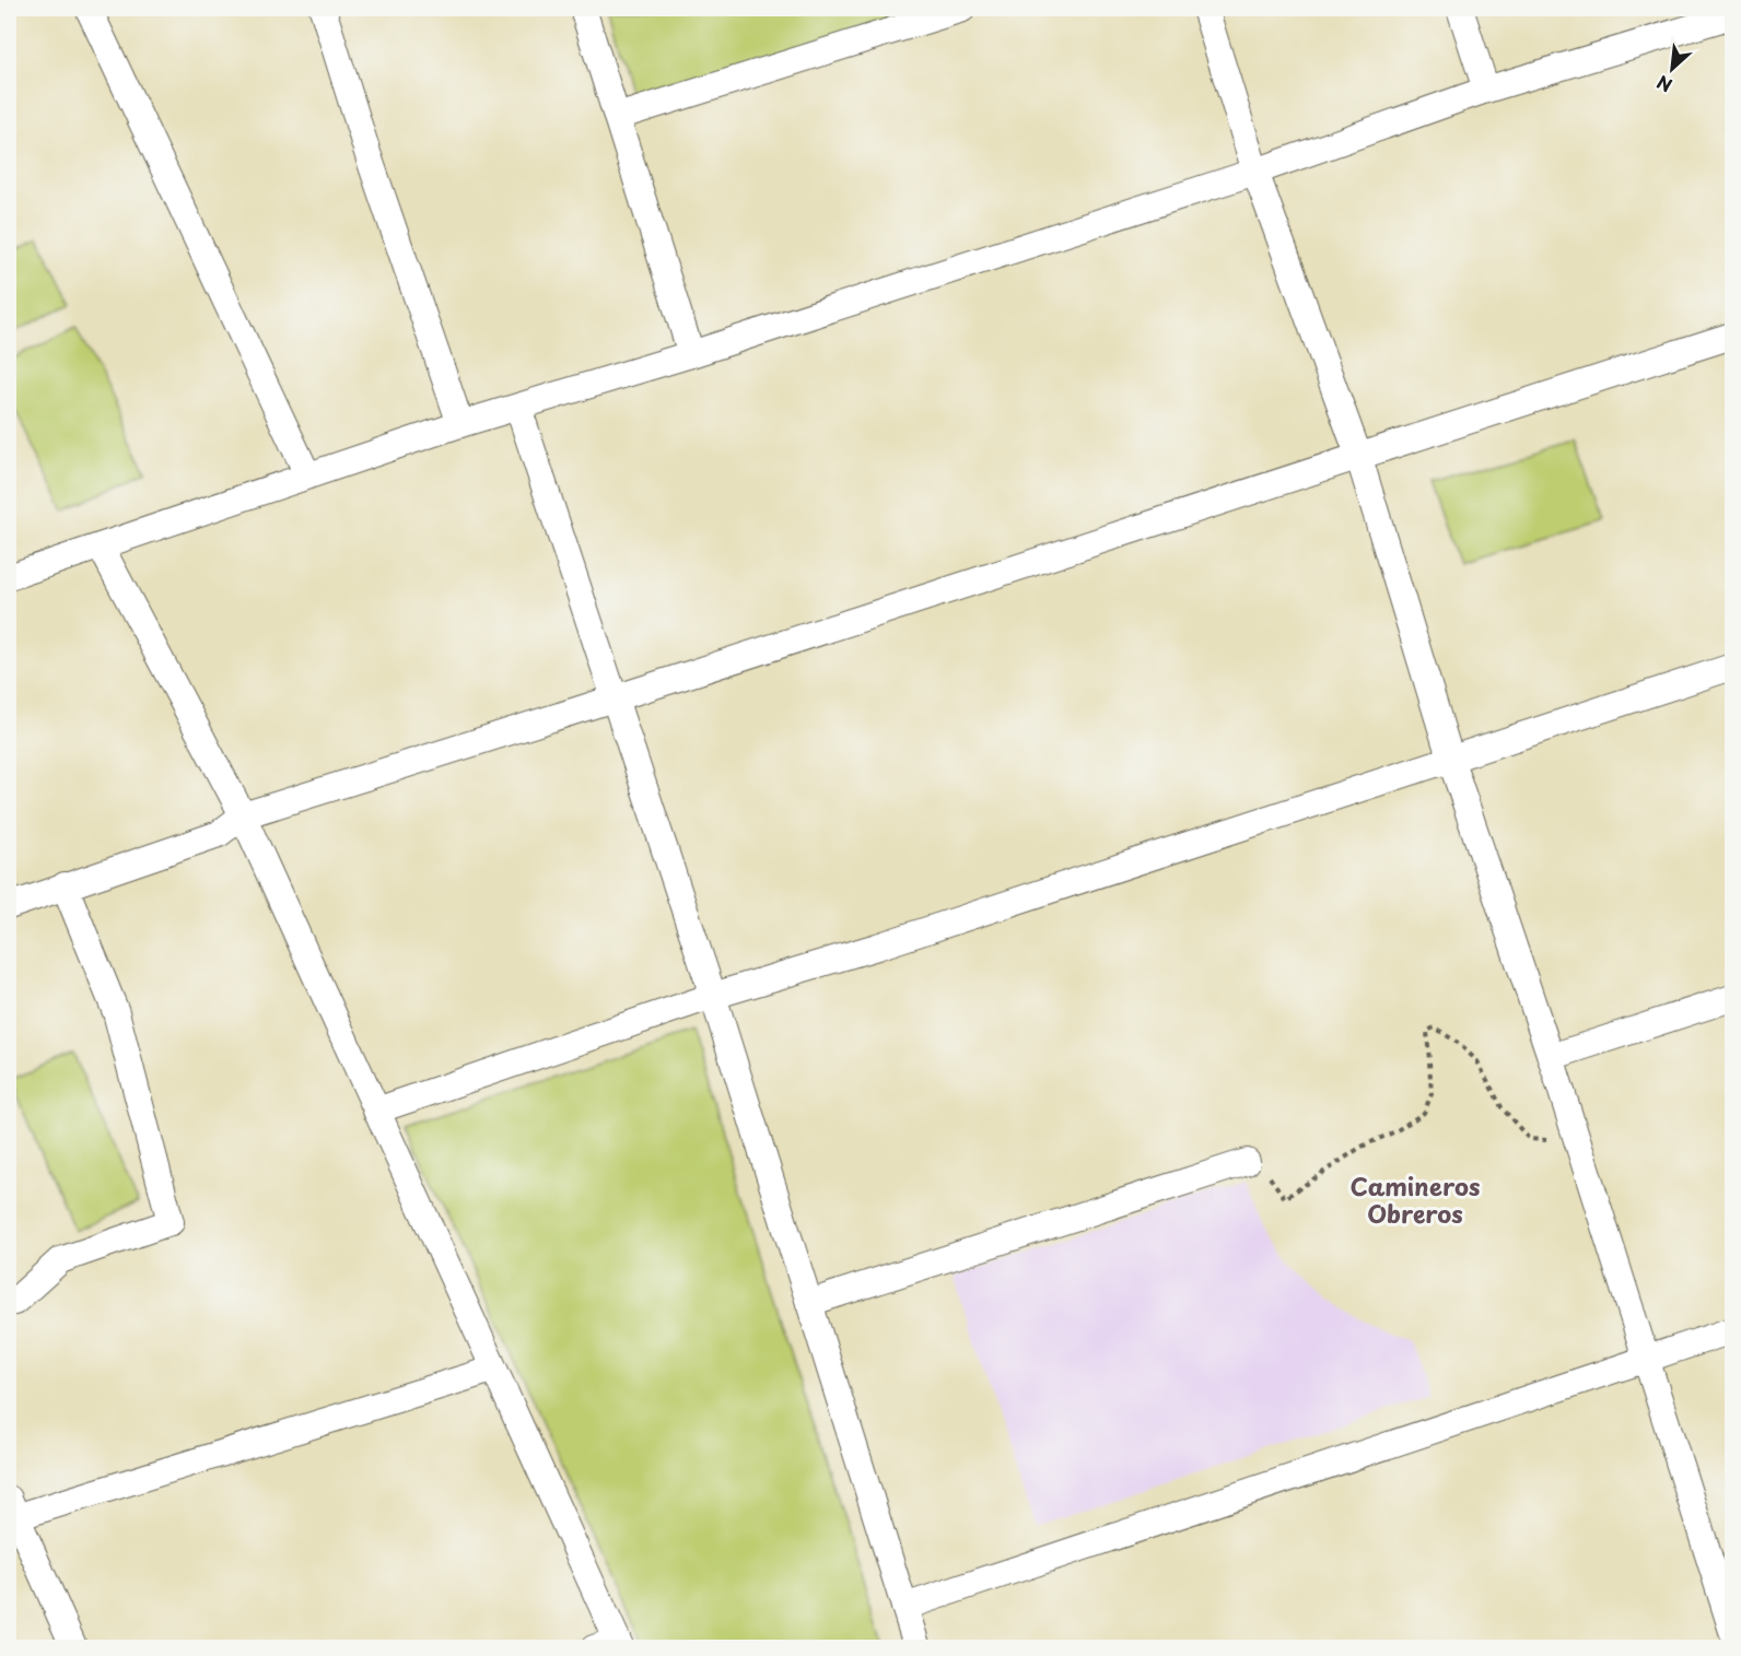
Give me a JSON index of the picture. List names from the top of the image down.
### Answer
{
  "districts": ["Camineros Obreros"],
  "north": "bottom left"
}
